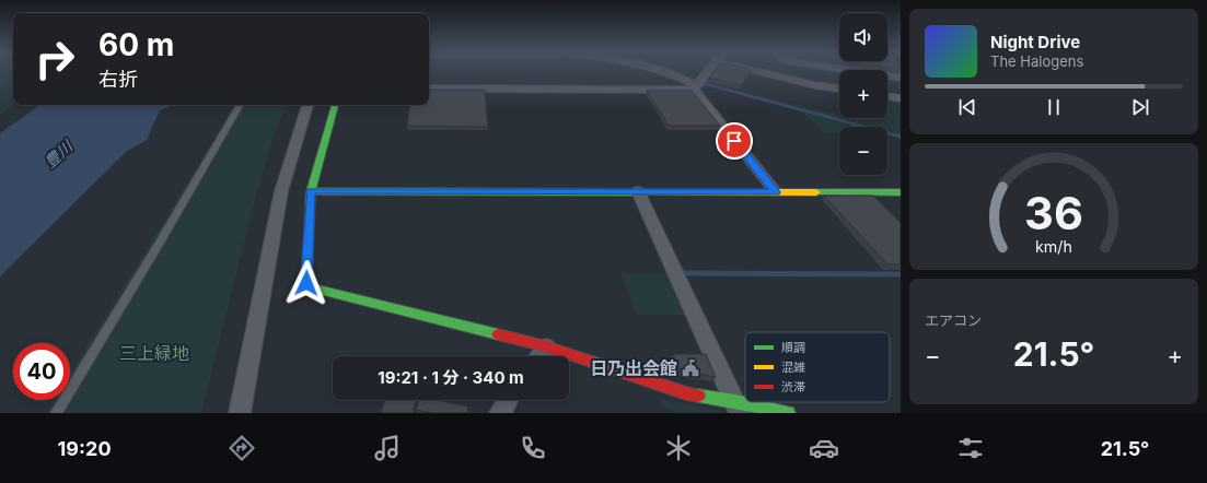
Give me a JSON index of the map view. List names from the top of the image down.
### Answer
{
  "water": ["豊川"],
  "parks": ["三上緑地"],
  "places": {
    "public building": ["日乃出会館"]
  },
  "legend": ["順調", "混雑", "渋滞"],
  "page": {
    "map_buttons": ["+", "−"],
    "turn": ["60 m", "右折"],
    "song": ["Night Drive", "The Halogens"],
    "tile": "エアコン",
    "heat": ["−", "21.5°", "+"],
    "limit": "40",
    "trip": "19:21 · 1 分 · 340 m",
    "tabs": ["19:20", "21.5°"],
    "gauge": ["36", "km/h"]
  }
}
